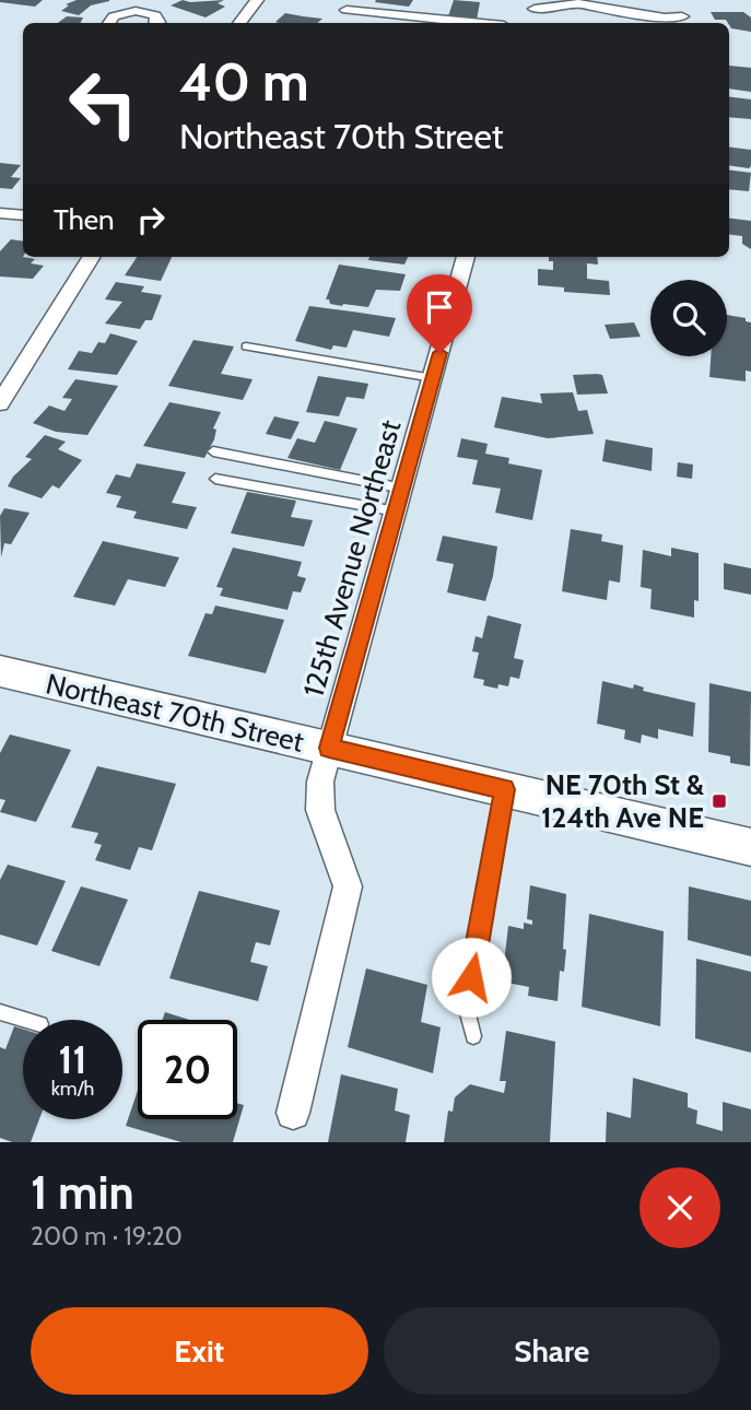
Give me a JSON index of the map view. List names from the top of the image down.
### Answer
{
  "streets": {
    "main road": ["Northeast 70th Street"],
    "street": ["125th Avenue Northeast"]
  },
  "crossings": [
    ["125th Avenue Northeast", "Northeast 70th Street"]
  ],
  "places": {
    "transit": ["NE 70th St & 124th Ave NE"]
  },
  "page": {
    "turn": ["40 m", "Northeast 70th Street"],
    "then": "Then",
    "speed": "11 km/h",
    "limit": "20",
    "heading": ["1 min", "200 m · 19:20"],
    "buttons": ["Exit", "Share"]
  }
}
